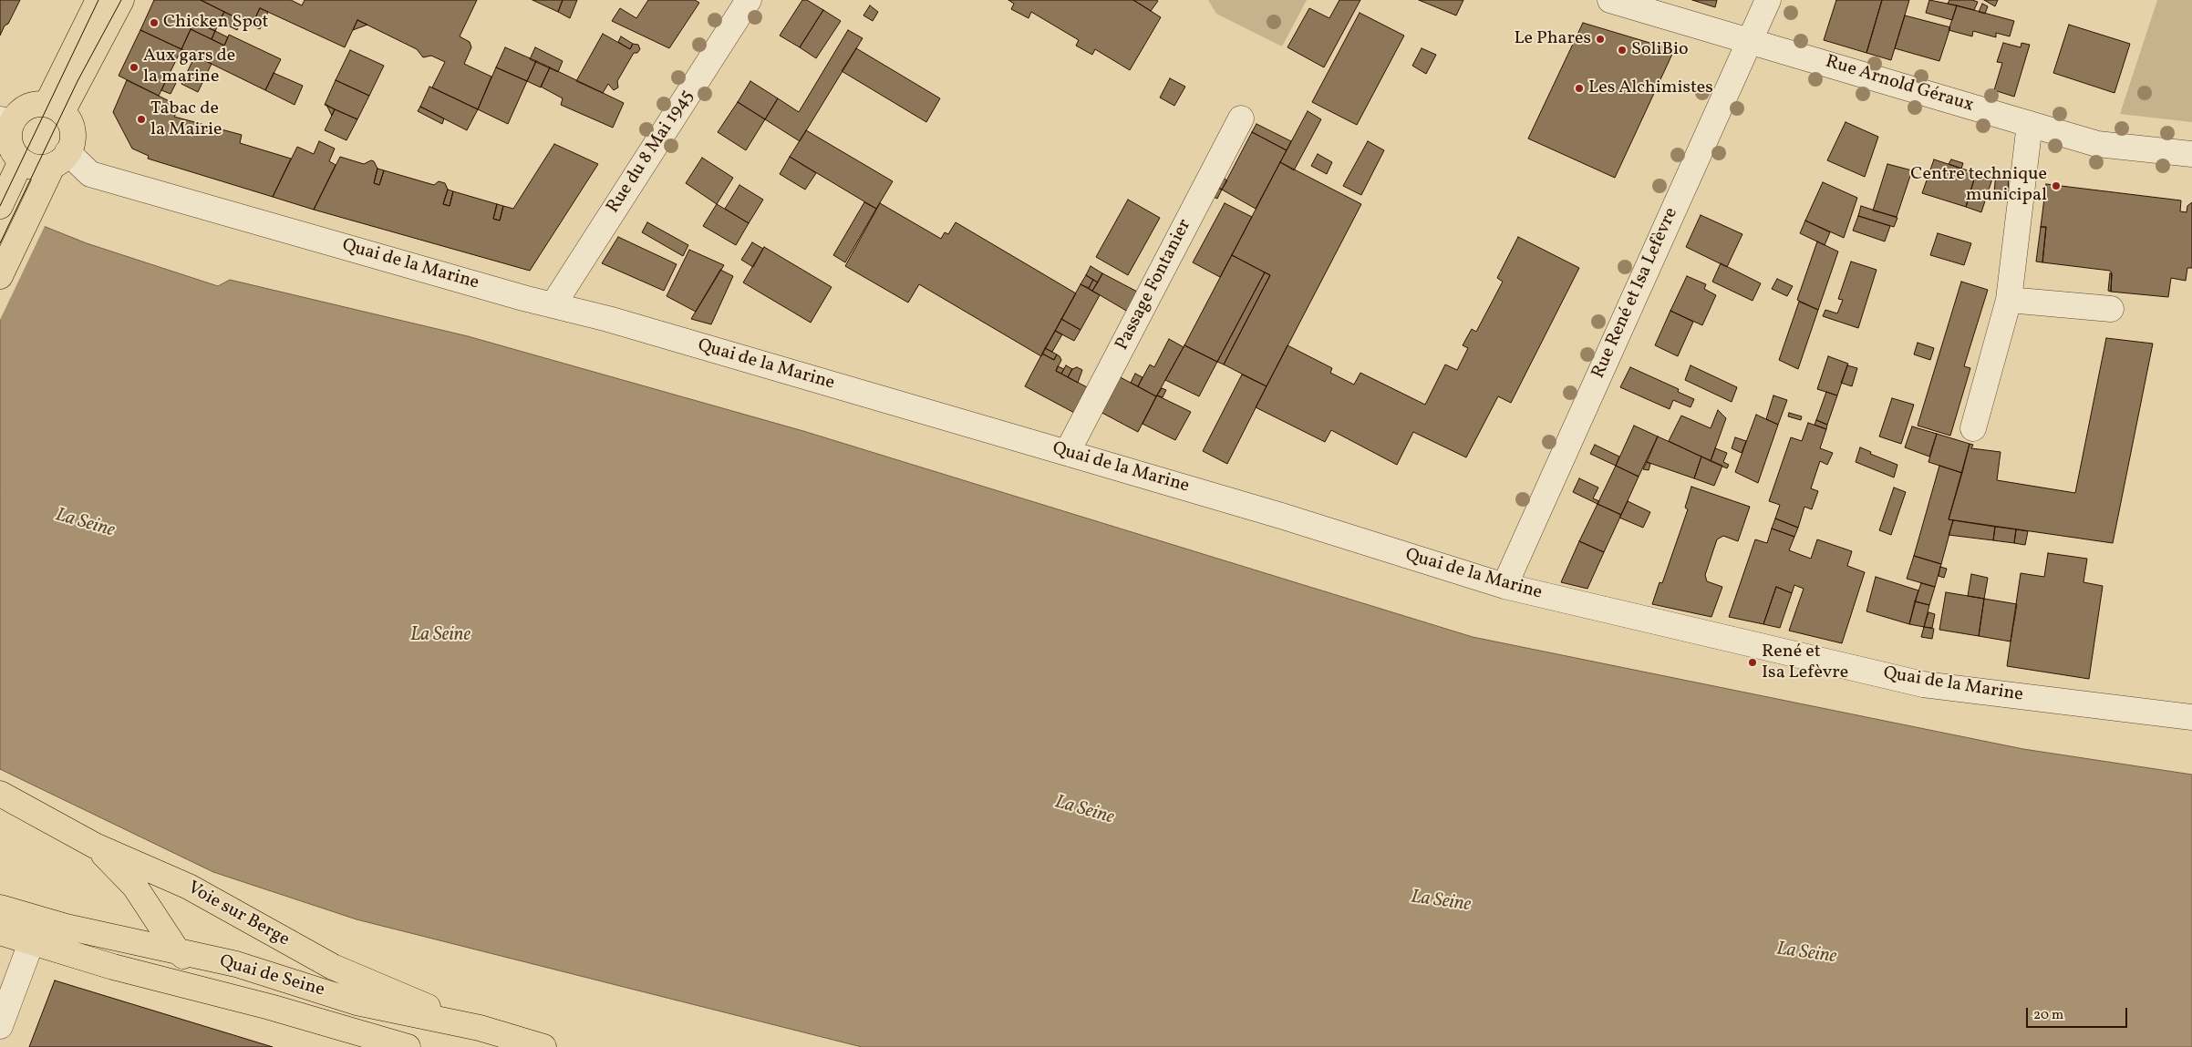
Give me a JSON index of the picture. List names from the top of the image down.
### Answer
{
  "streets": {
    "main road": ["Voie sur Berge", "Quai de Seine"],
    "street": [
      "Rue Arnold Géraux",
      "Rue du 8 Mai 1945",
      "Quai de la Marine",
      "Passage Fontanier",
      "Rue René et Isa Lefèvre"
    ]
  },
  "crossings": [
    ["Rue Arnold Géraux", "Rue René et Isa Lefèvre"],
    ["Rue du 8 Mai 1945", "Quai de la Marine"],
    ["Quai de la Marine", "Passage Fontanier"],
    ["Quai de la Marine", "Rue René et Isa Lefèvre"],
    ["Voie sur Berge", "Quai de Seine"]
  ],
  "water": ["La Seine"],
  "places": [
    "Chicken Spot",
    "Le Phares",
    "SoliBio",
    "Aux gars de la marine",
    "Les Alchimistes",
    "Tabac de la Mairie",
    "Centre technique municipal",
    "René et Isa Lefèvre"
  ],
  "scale_bar": "20 m"
}
